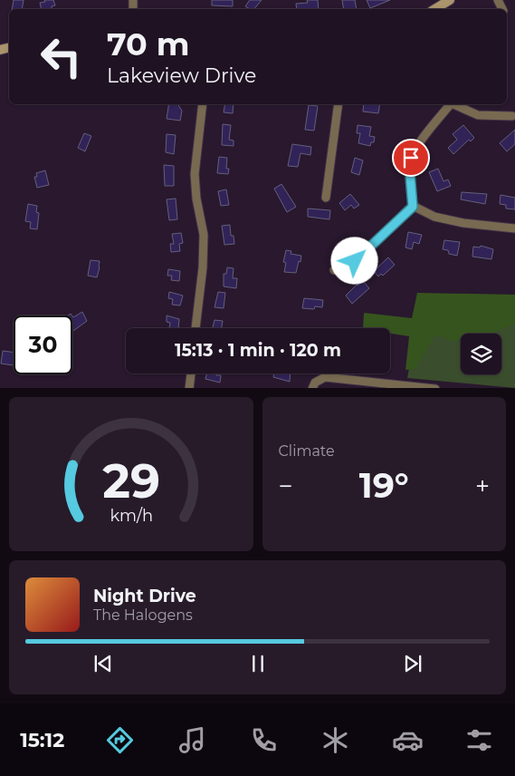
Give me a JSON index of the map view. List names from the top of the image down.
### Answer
{
  "page": {
    "turn": ["70 m", "Lakeview Drive"],
    "limit": "30",
    "trip": "15:13 · 1 min · 120 m",
    "tile": "Climate",
    "heat": ["−", "19°", "+"],
    "song": ["Night Drive", "The Halogens"],
    "tabs": "15:12",
    "gauge": ["29", "km/h"]
  }
}
